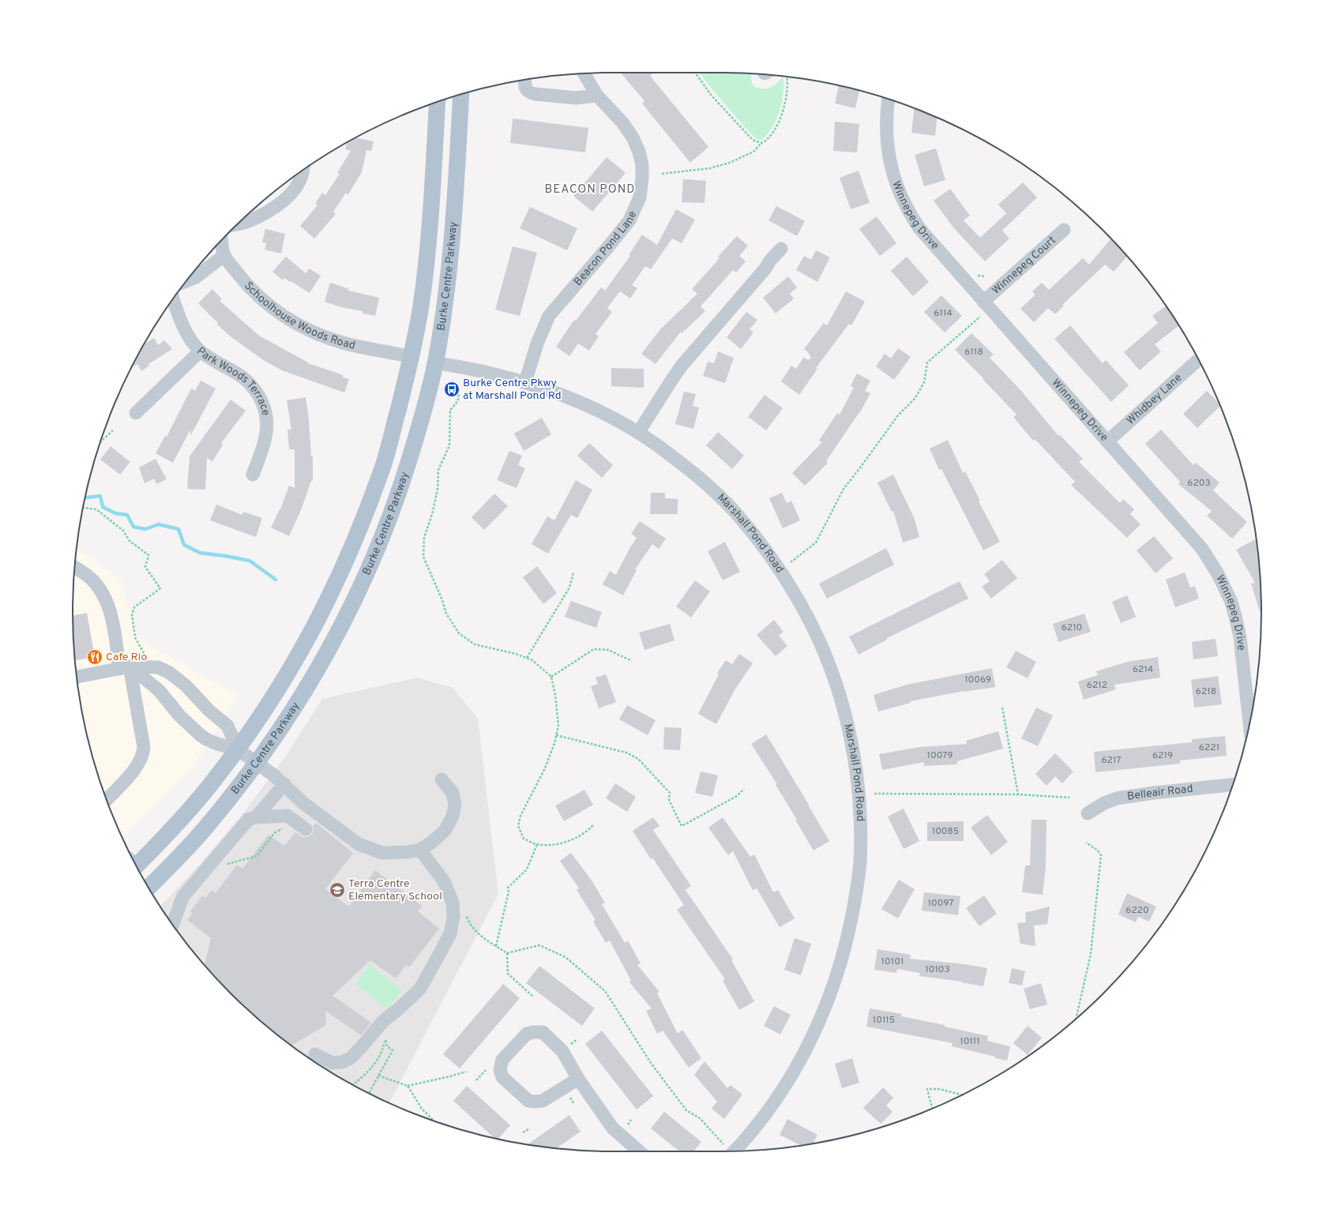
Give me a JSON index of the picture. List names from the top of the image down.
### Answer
{
  "streets": {
    "main road": ["Burke Centre Parkway"],
    "street": [
      "Winnepeg Drive",
      "Beacon Pond Lane",
      "Winnepeg Court",
      "Schoolhouse Woods Road",
      "Park Woods Terrace",
      "Whidbey Lane",
      "Marshall Pond Road",
      "Belleair Road"
    ]
  },
  "crossings": [
    ["Winnepeg Drive", "Winnepeg Court"],
    ["Winnepeg Drive", "Whidbey Lane"],
    ["Beacon Pond Lane", "Marshall Pond Road"],
    ["Burke Centre Parkway", "Schoolhouse Woods Road"],
    ["Burke Centre Parkway", "Marshall Pond Road"]
  ],
  "districts": ["BEACON POND"],
  "places": {
    "bus stop": ["Burke Centre Pkwy at Marshall Pond Rd"],
    "restaurant": ["Cafe Rio"],
    "school or university": ["Terra Centre Elementary School"]
  },
  "house_numbers": [
    "6114",
    "6118",
    "6203",
    "6210",
    "6214",
    "10069",
    "6212",
    "6218",
    "6221",
    "10079",
    "6219",
    "6217",
    "10085",
    "10097",
    "6220",
    "10101",
    "10103",
    "10115",
    "10111"
  ]
}
